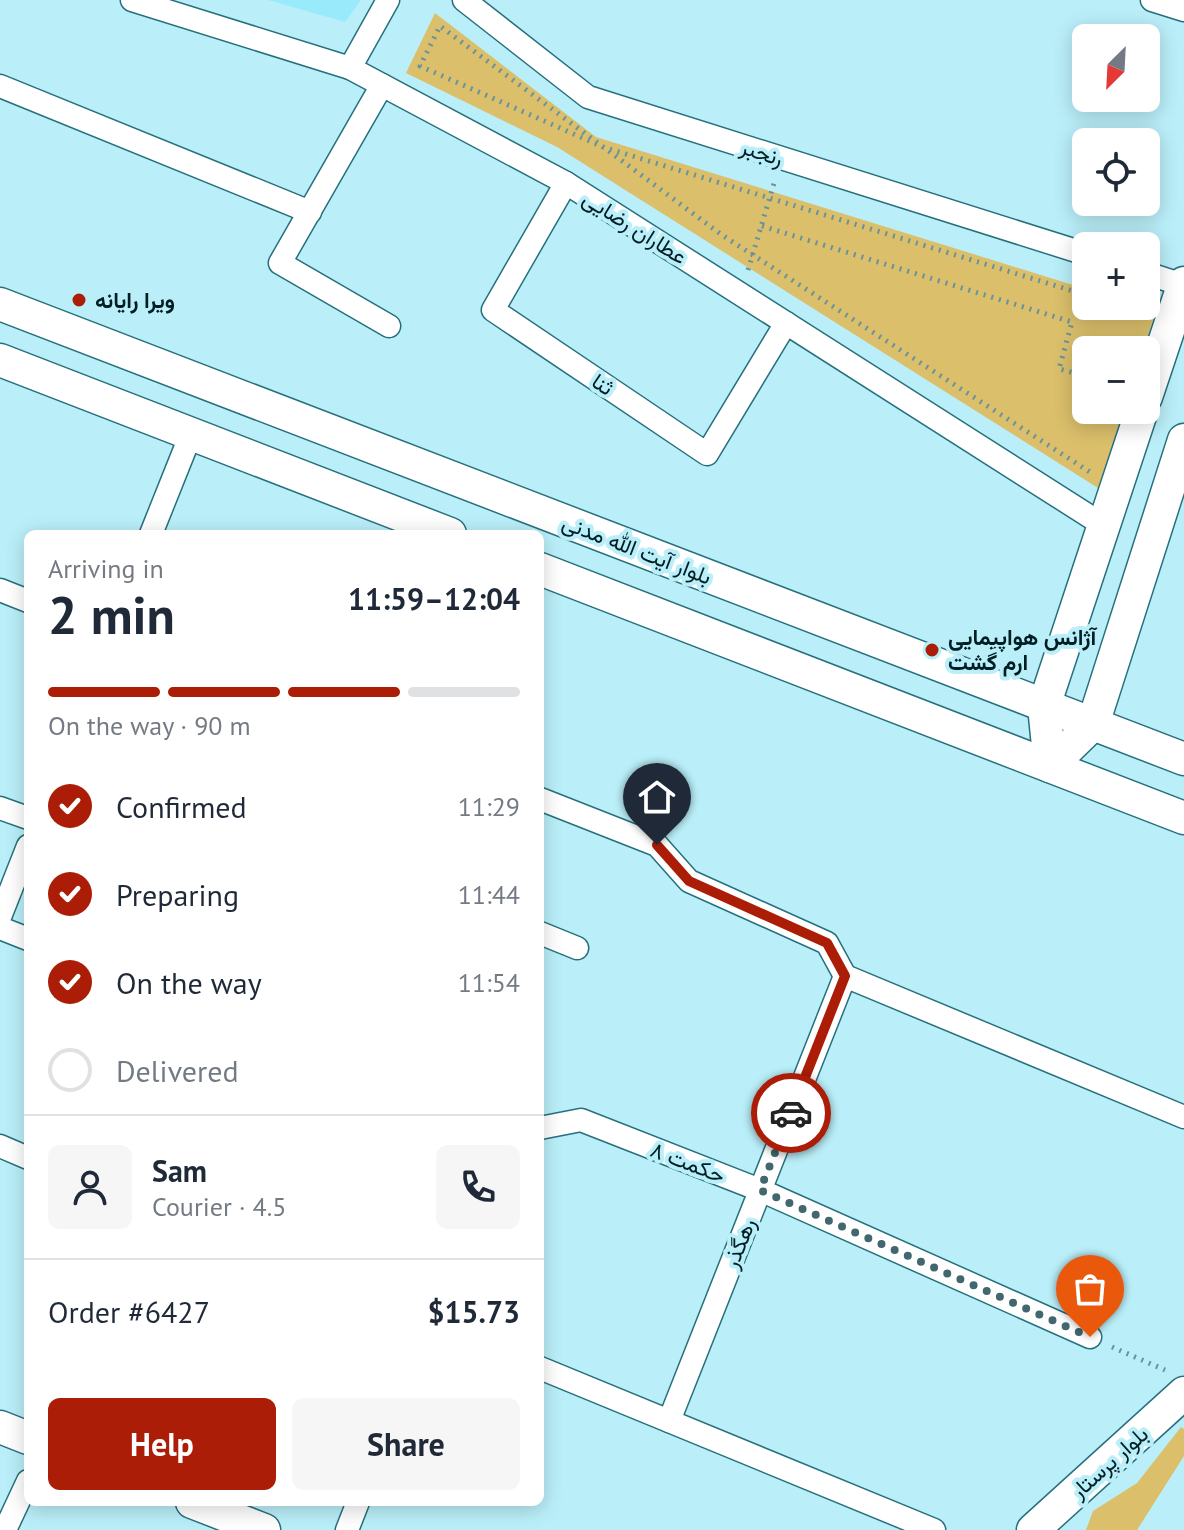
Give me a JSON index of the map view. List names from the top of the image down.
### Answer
{
  "streets": {
    "street": [
      "رنجبر",
      "عطاران رضایی",
      "ثنا",
      "بلوار آیت الله مدنی",
      "حکمت ۸",
      "رهگذر",
      "بلوار پرستار"
    ]
  },
  "crossings": [
    ["عطاران رضایی", "ثنا"],
    ["حکمت ۸", "رهگذر"]
  ],
  "places": ["ویرا رایانه", "آژانس هواپیمایی ارم‌ گشت"],
  "north": "bottom left",
  "page": {
    "map_buttons": ["+", "−"],
    "heading": ["2 min", "Arriving in", "11:59–12:04"],
    "panel": [
      "Sam",
      "Courier · 4.5",
      "Order #6427",
      "$15.73"
    ],
    "bar": "On the way · 90 m",
    "list": [
      ["Confirmed", "11:29"],
      ["Preparing", "11:44"],
      ["On the way", "11:54"],
      "Delivered"
    ],
    "buttons": ["Help", "Share"]
  }
}
